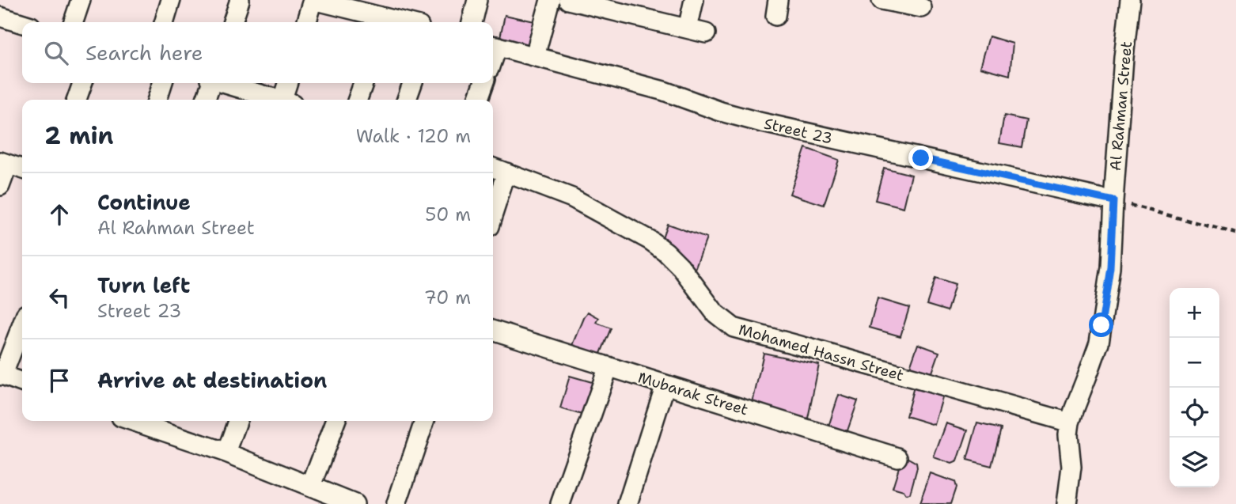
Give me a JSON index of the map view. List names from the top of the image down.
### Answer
{
  "streets": {
    "street": [
      "Al Rahman Street",
      "Street 23",
      "Mohamed Hassn Street",
      "Mubarak Street"
    ]
  },
  "crossings": [
    ["Al Rahman Street", "Street 23"],
    ["Al Rahman Street", "Mohamed Hassn Street"]
  ],
  "page": {
    "search": "Search here",
    "heading": ["2 min", "Walk · 120 m"],
    "list": [
      ["Continue", "Al Rahman Street", "50 m"],
      ["Turn left", "Street 23", "70 m"],
      "Arrive at destination"
    ],
    "map_buttons": ["+", "−"]
  }
}
